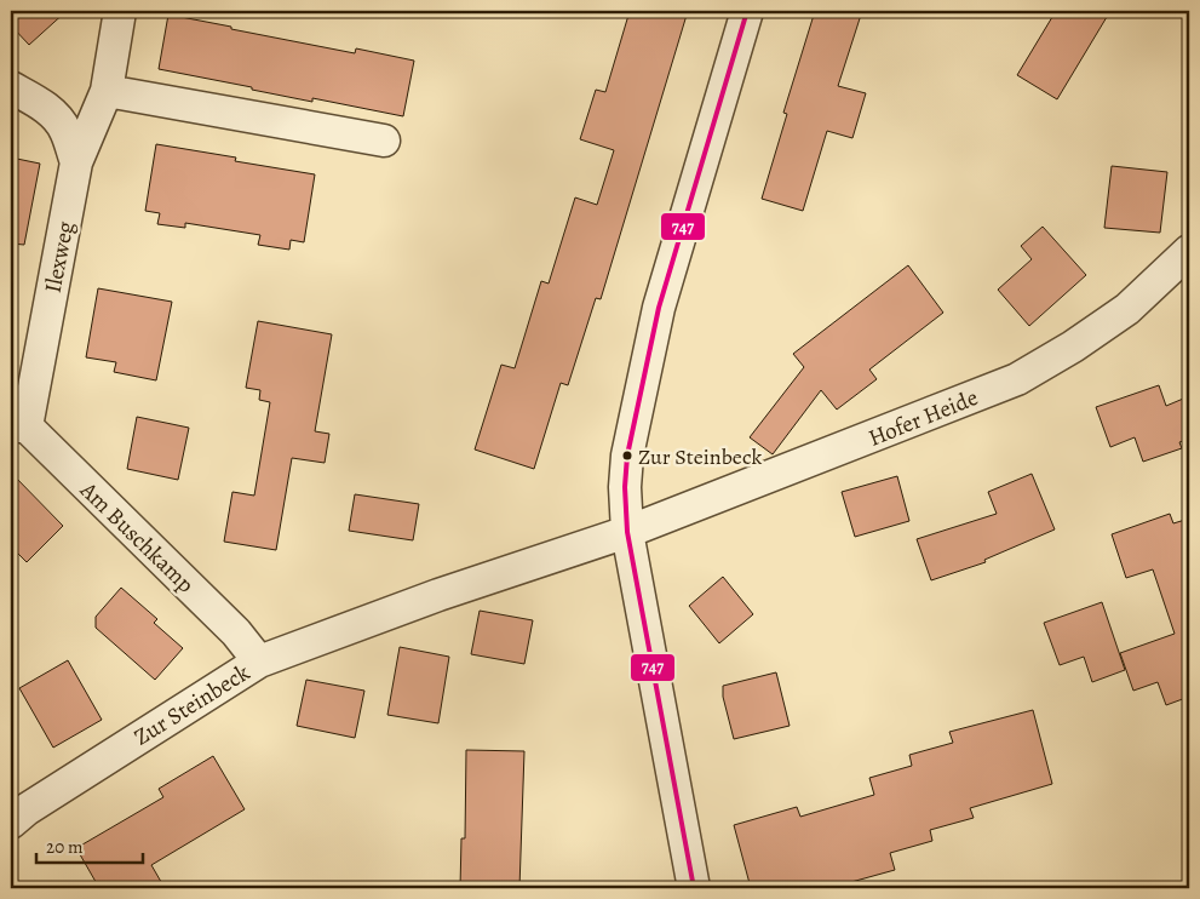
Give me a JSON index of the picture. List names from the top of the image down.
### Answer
{
  "streets": {
    "street": [
      "Ilexweg",
      "Hofer Heide",
      "Am Buschkamp",
      "Zur Steinbeck"
    ]
  },
  "crossings": [
    ["Ilexweg", "Am Buschkamp"],
    ["Hofer Heide", "Zur Steinbeck"],
    ["Am Buschkamp", "Zur Steinbeck"]
  ],
  "places": ["Zur Steinbeck"],
  "lines": ["transit line 747"],
  "scale_bar": "20 m"
}
